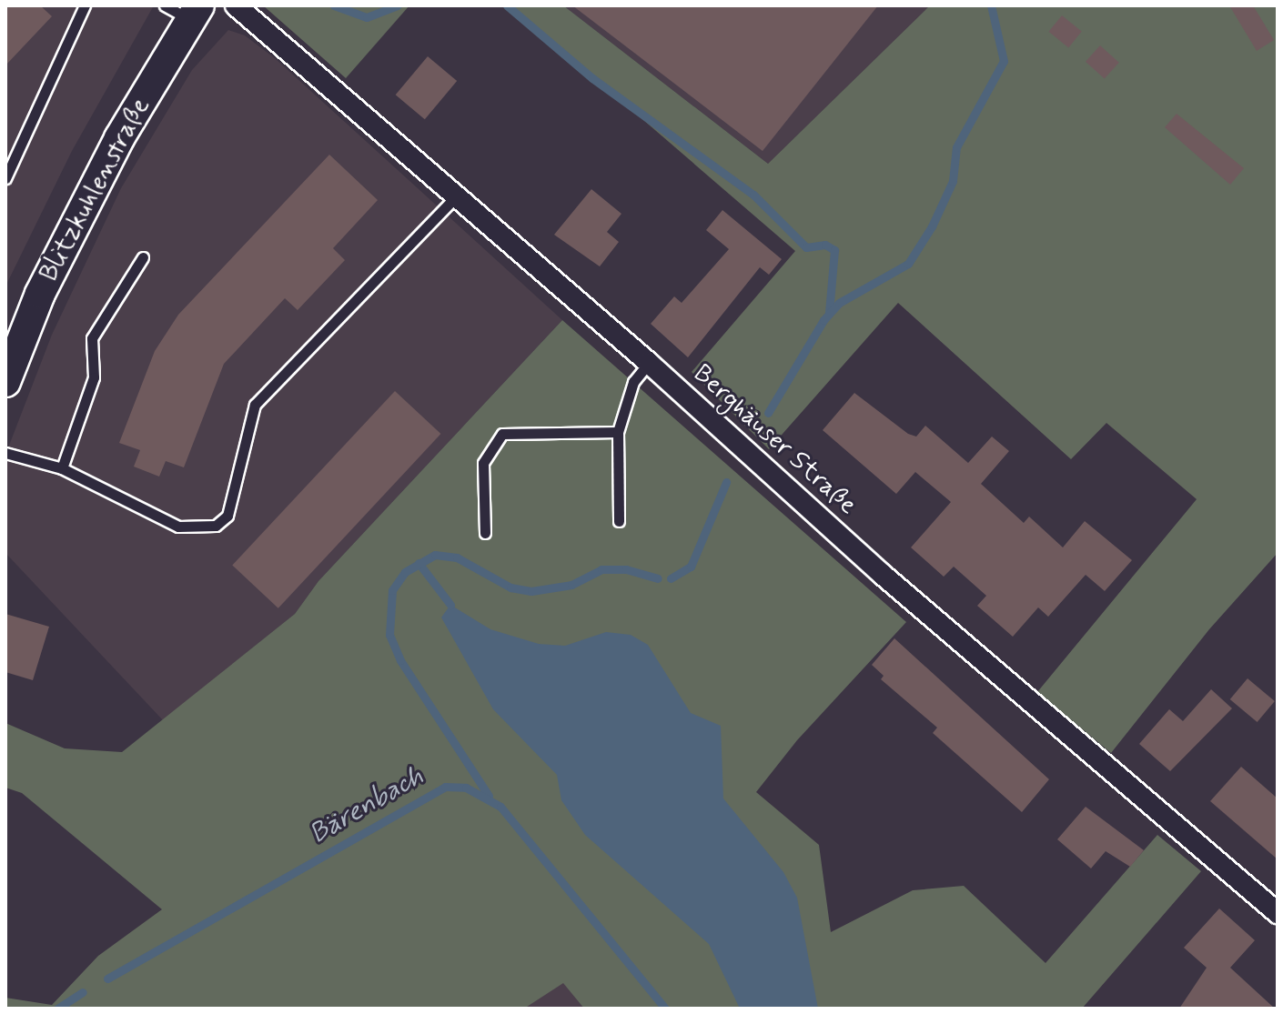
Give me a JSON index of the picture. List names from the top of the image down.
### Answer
{
  "streets": {
    "main road": ["Blitzkuhlenstraße"],
    "street": ["Berghäuser Straße"]
  },
  "water": ["Bärenbach"]
}
